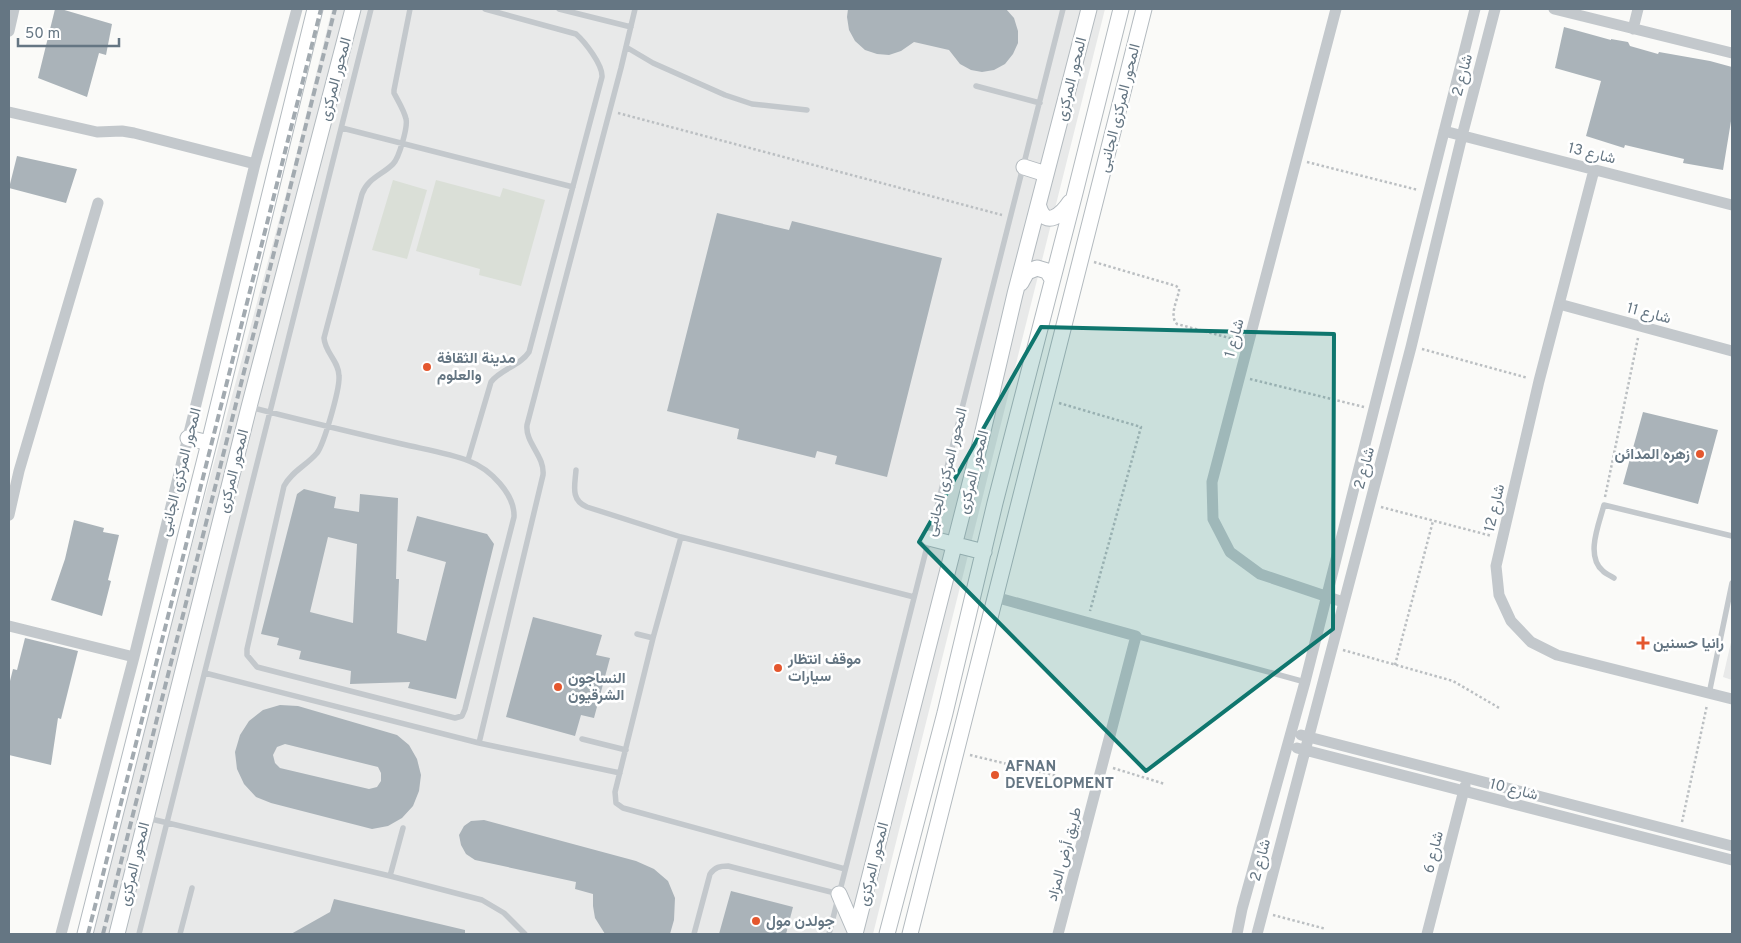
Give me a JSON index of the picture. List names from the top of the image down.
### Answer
{
  "streets": {
    "main road": ["المحور المركزى", "المحور المركزى الجانبى"],
    "street": [
      "شارع 2",
      "شارع 13",
      "شارع 11",
      "شارع 1",
      "شارع 12",
      "شارع 10",
      "شارع 6",
      "طريق أرض المزاد"
    ]
  },
  "crossings": [
    ["شارع 2", "شارع 13"],
    ["شارع 2", "شارع 1"],
    ["شارع 2", "شارع 10"],
    ["شارع 13", "شارع 12"],
    ["شارع 11", "شارع 12"],
    ["شارع 10", "شارع 6"]
  ],
  "places": {
    "other": [
      "مدينة الثقافة والعلوم",
      "زهره المدائن",
      "موقف انتظار سيارات",
      "النساجون الشرقيون",
      "AFNAN DEVELOPMENT",
      "جولدن مول"
    ],
    "health": ["رانيا حسنين"]
  },
  "scale_bar": "50 m"
}
